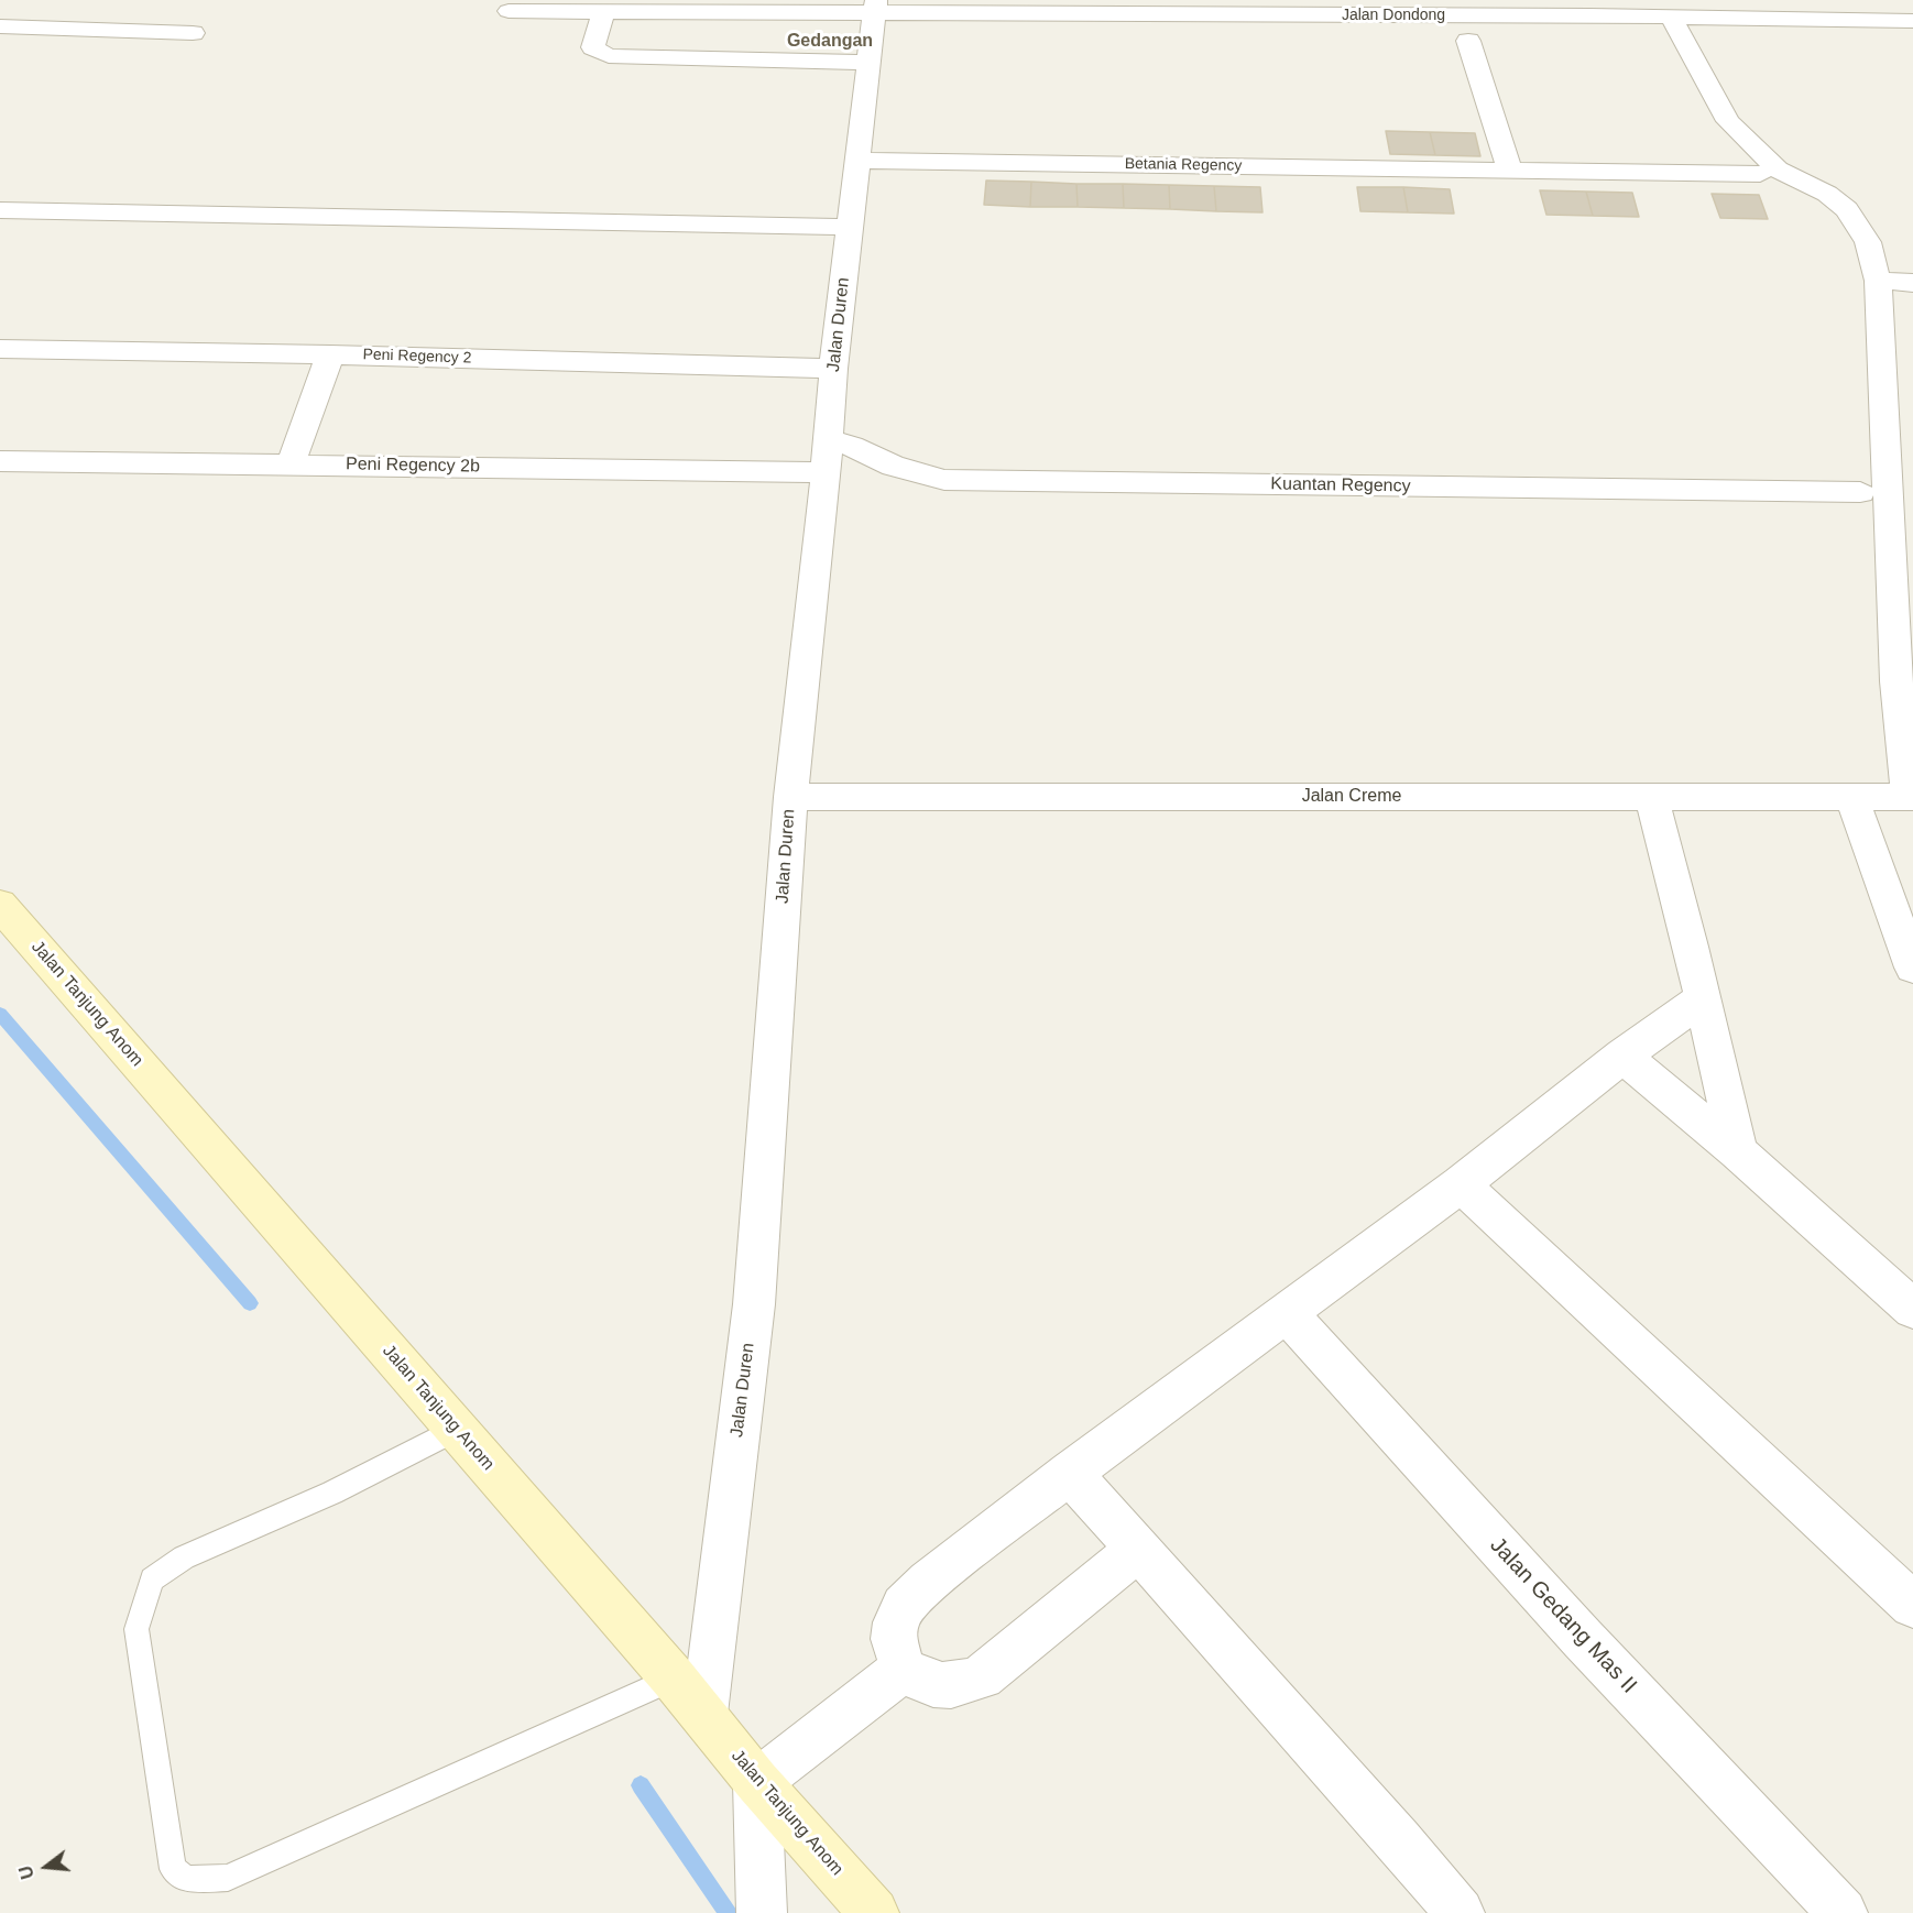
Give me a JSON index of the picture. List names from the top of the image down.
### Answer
{
  "streets": {
    "main road": ["Jalan Tanjung Anom"],
    "street": [
      "Jalan Dondong",
      "Betania Regency",
      "Jalan Duren",
      "Peni Regency 2",
      "Peni Regency 2b",
      "Kuantan Regency",
      "Jalan Creme",
      "Jalan Gedang Mas II"
    ]
  },
  "crossings": [
    ["Jalan Dondong", "Jalan Duren"],
    ["Betania Regency", "Jalan Duren"],
    ["Jalan Duren", "Peni Regency 2"],
    ["Jalan Duren", "Peni Regency 2b"],
    ["Jalan Duren", "Kuantan Regency"],
    ["Jalan Duren", "Jalan Creme"],
    ["Jalan Duren", "Jalan Tanjung Anom"],
    ["Peni Regency 2b", "Kuantan Regency"]
  ],
  "districts": ["Gedangan"],
  "north": "left"
}
